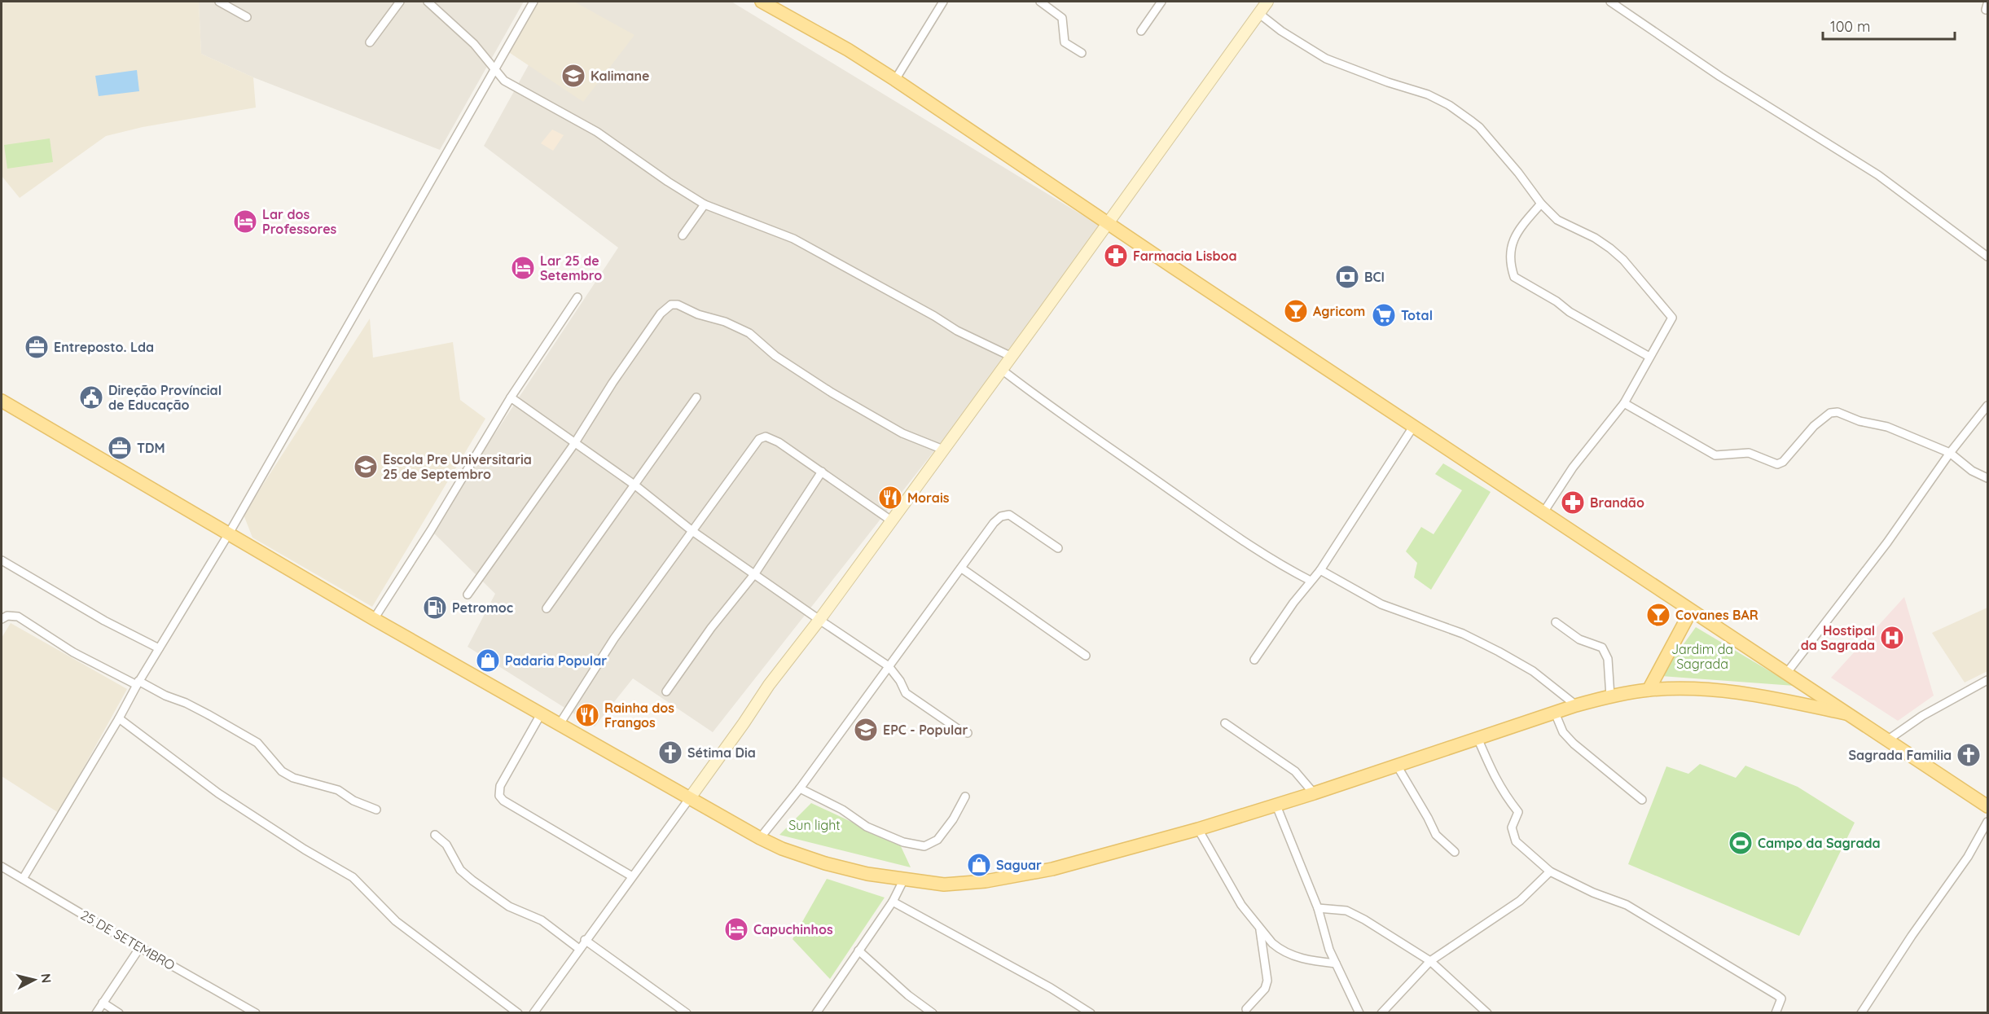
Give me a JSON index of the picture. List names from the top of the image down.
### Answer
{
  "streets": {
    "street": ["25 DE SETEMBRO"]
  },
  "parks": ["Jardim da Sagrada", "Sun light"],
  "places": {
    "school or university": ["Kalimane", "Escola Pre Universitaria 25 de Septembro", "EPC - Popular"],
    "hotel": ["Lar dos Professores", "Lar 25 de Setembro", "Capuchinhos"],
    "pharmacy": ["Farmacia Lisboa", "Brandão"],
    "bank": ["BCI"],
    "bar": ["Agricom", "Covanes BAR"],
    "supermarket": ["Total"],
    "office": ["Entreposto. Lda", "TDM"],
    "public building": ["Direção Províncial de Educação"],
    "restaurant": ["Morais", "Rainha dos Frangos"],
    "fuel station": ["Petromoc"],
    "hospital": ["Hostipal da Sagrada"],
    "shop": ["Padaria Popular", "Saguar"],
    "church": ["Sétima Dia", "Sagrada Familia"],
    "sports": ["Campo da Sagrada"]
  },
  "scale_bar": "100 m",
  "north": "right"
}
